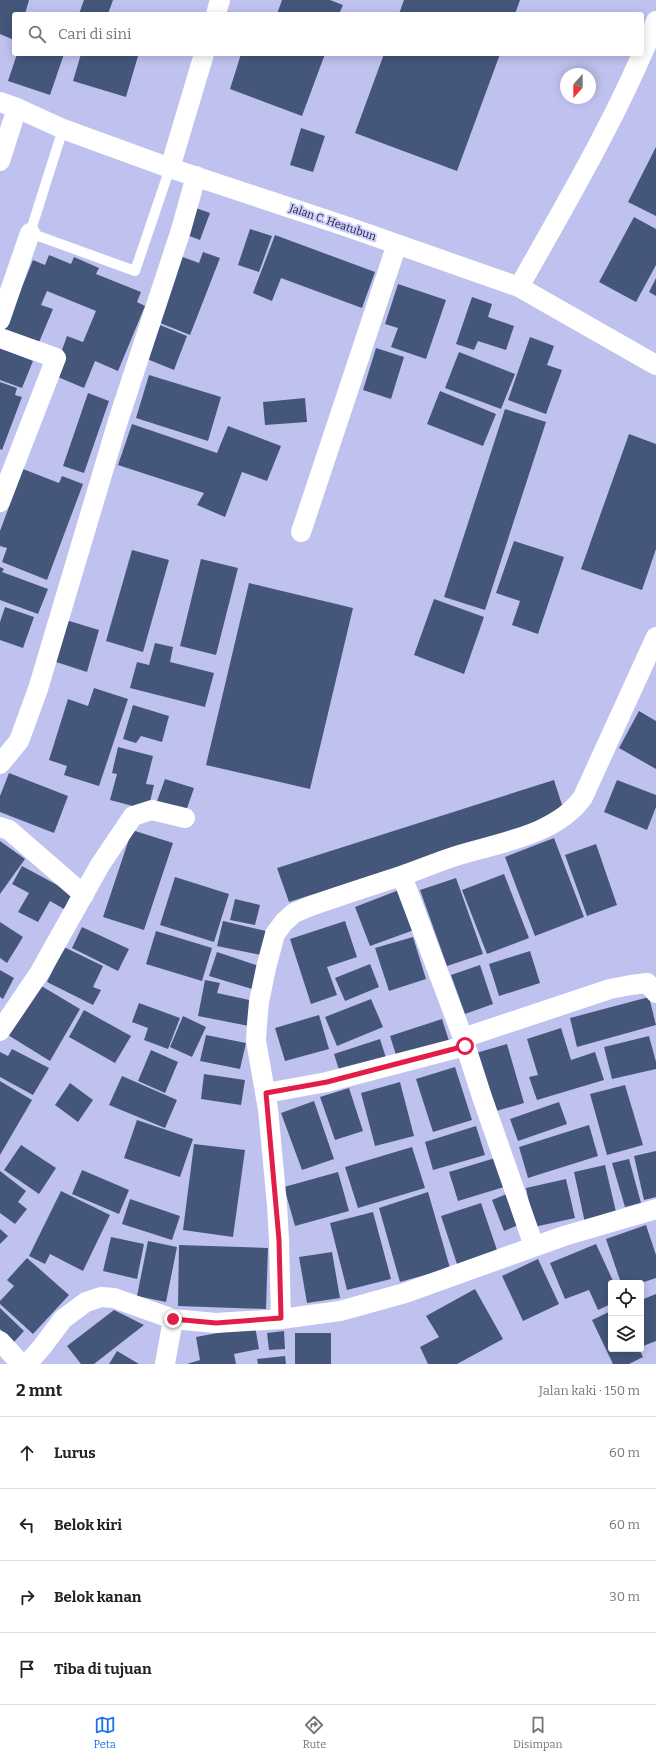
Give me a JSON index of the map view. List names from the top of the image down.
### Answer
{
  "streets": {
    "street": ["Jalan C. Heatubun"]
  },
  "north": "bottom",
  "page": {
    "search": "Cari di sini",
    "heading": ["2 mnt", "Jalan kaki · 150 m"],
    "list": [
      ["Lurus", "60 m"],
      ["Belok kiri", "60 m"],
      ["Belok kanan", "30 m"],
      "Tiba di tujuan"
    ],
    "nav": ["Peta", "Rute", "Disimpan"]
  }
}
